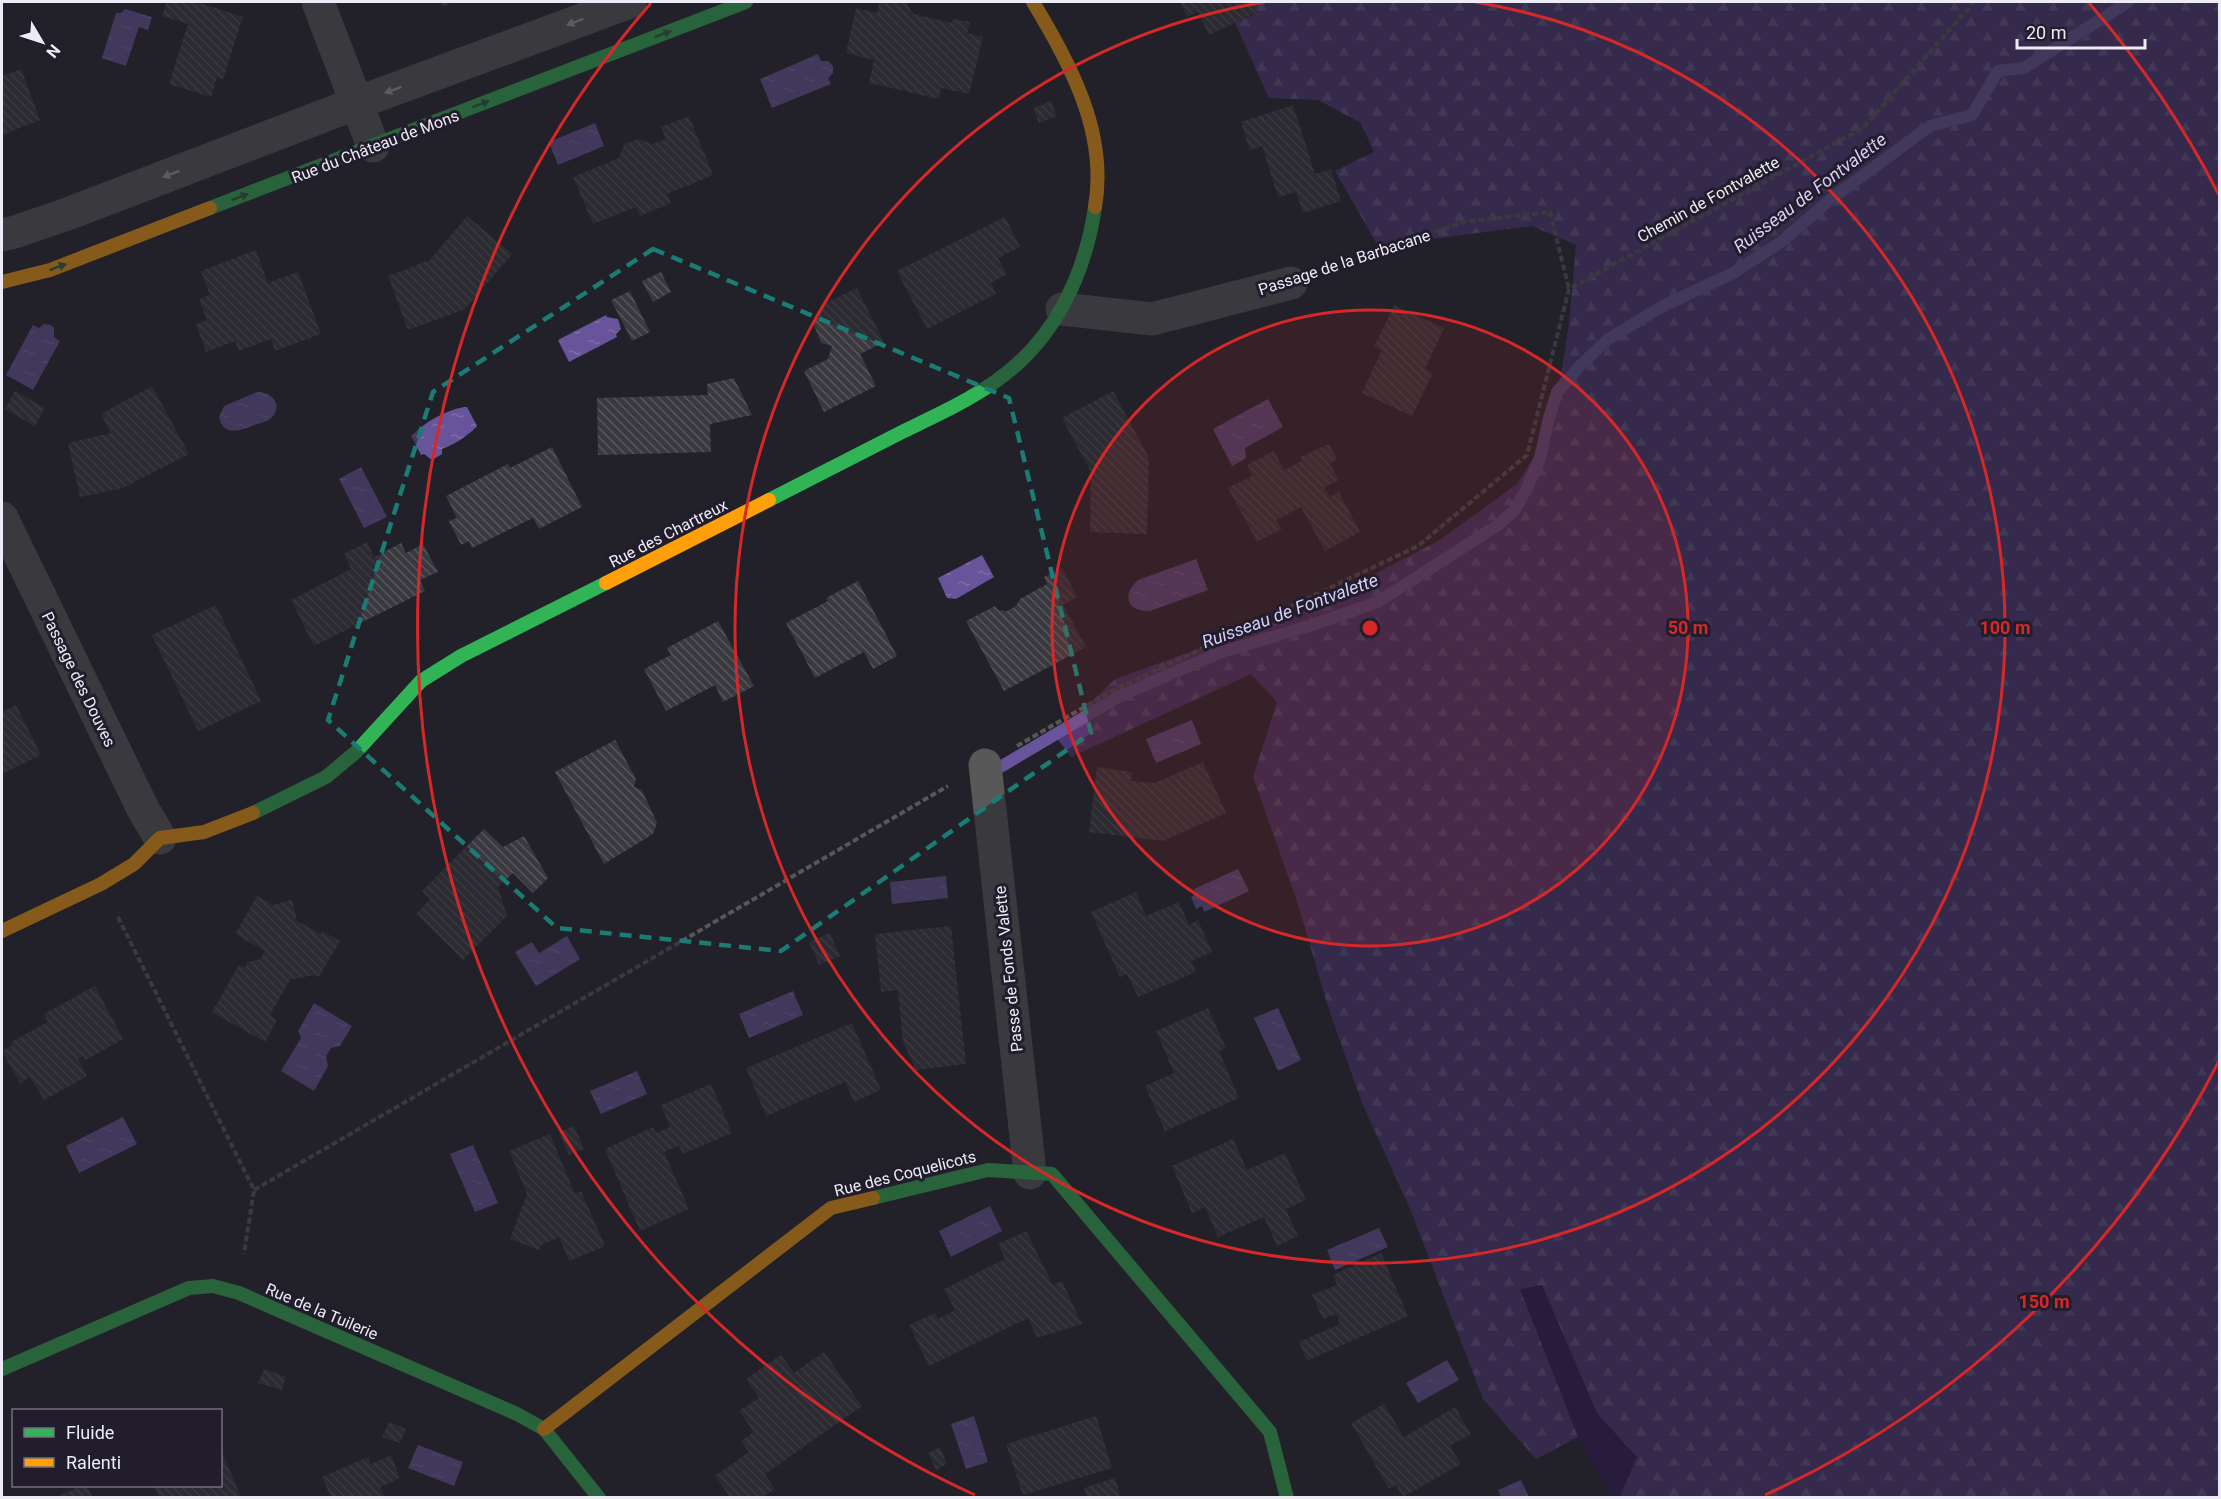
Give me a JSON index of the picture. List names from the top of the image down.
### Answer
{
  "streets": {
    "street": [
      "Rue du Château de Mons",
      "Passage de la Barbacane",
      "Rue des Chartreux",
      "Passage des Douves",
      "Passe de Fonds Valette",
      "Rue des Coquelicots",
      "Rue de la Tuilerie"
    ],
    "path": ["Chemin de Fontvalette"]
  },
  "crossings": [
    ["Chemin de Fontvalette", "Passage de la Barbacane"],
    ["Passage de la Barbacane", "Rue des Chartreux"],
    ["Rue des Chartreux", "Passage des Douves"],
    ["Passe de Fonds Valette", "Rue des Coquelicots"],
    ["Rue des Coquelicots", "Rue de la Tuilerie"]
  ],
  "water": ["Ruisseau de Fontvalette"],
  "legend": ["Fluide", "Ralenti"],
  "scale_bar": "20 m",
  "north": "bottom right",
  "rings": ["50 m", "100 m", "150 m"]
}
